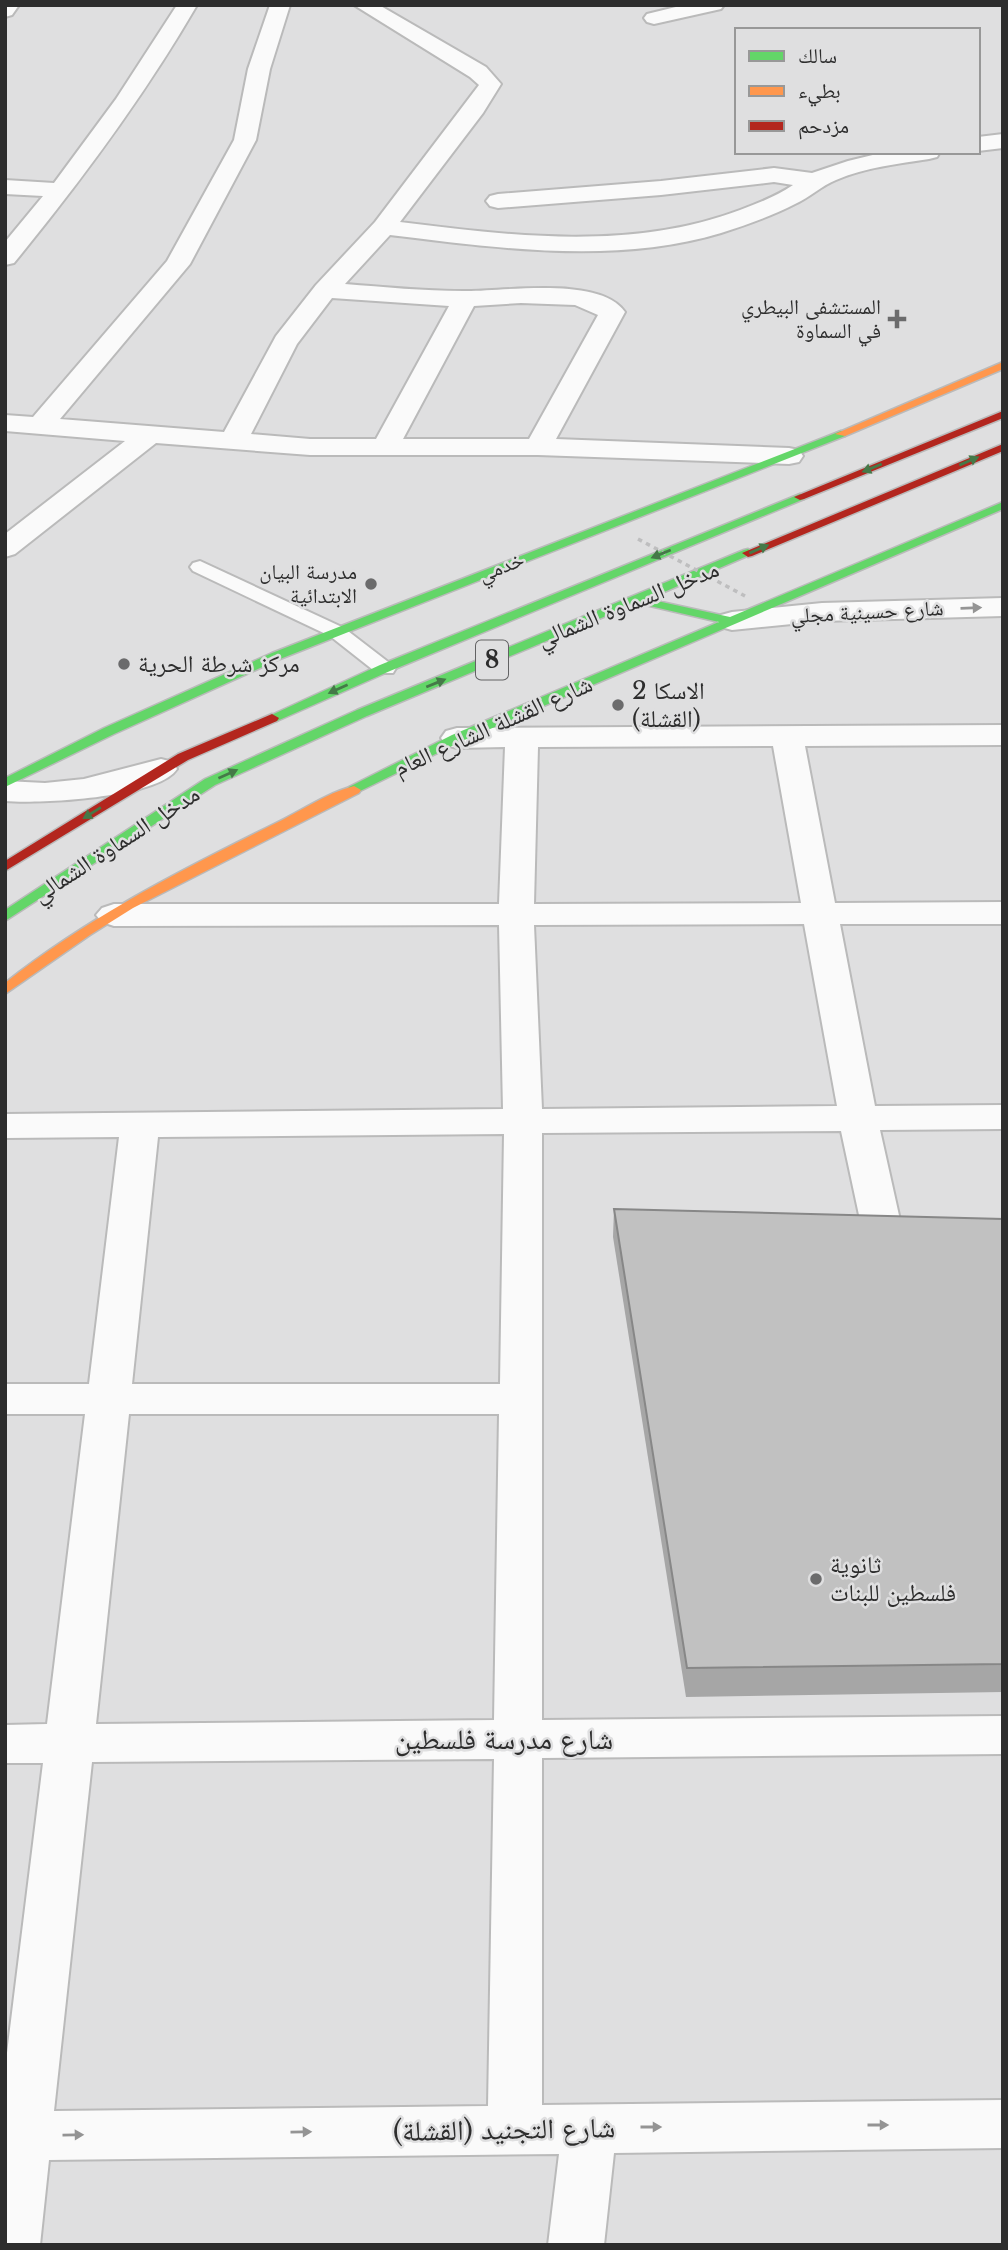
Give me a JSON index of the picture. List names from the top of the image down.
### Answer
{
  "streets": {
    "main road": [
      "خدمي",
      "مدخل السماوة الشمالي",
      "8",
      "شارع القشلة الشارع العام"
    ],
    "street": ["شارع حسينية مجلي", "شارع مدرسة فلسطين", "شارع التجنيد (القشلة)"]
  },
  "crossings": [
    ["شارع حسينية مجلي", "شارع القشلة الشارع العام"]
  ],
  "one_way": ["شارع التجنيد (القشلة)"],
  "places": {
    "health": ["المستشفى البيطري في السماوة"],
    "other": [
      "مدرسة البيان الابتدائية",
      "مركز شرطة الحرية",
      "الاسكا 2 (القشلة)",
      "ثانوية فلسطين للبنات"
    ]
  },
  "legend": ["سالك", "بطيء", "مزدحم"]
}
